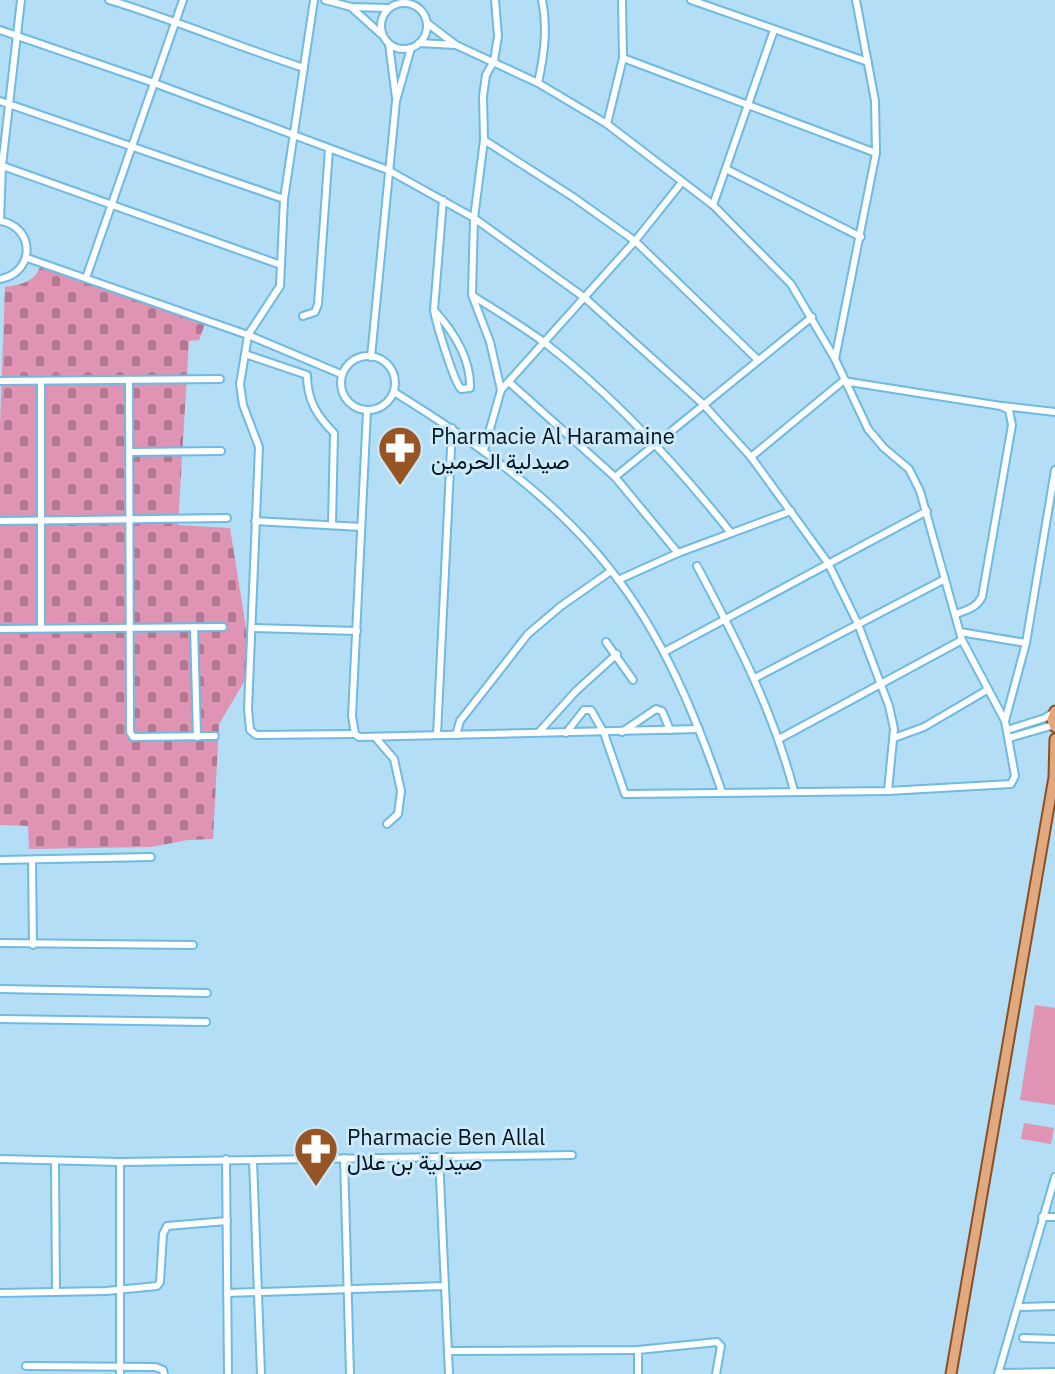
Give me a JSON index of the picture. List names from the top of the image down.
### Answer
{
  "places": {
    "pharmacy": ["Pharmacie Al Haramaine صيدلية الحرمين", "Pharmacie Ben Allal صيدلية بن علال"]
  }
}
